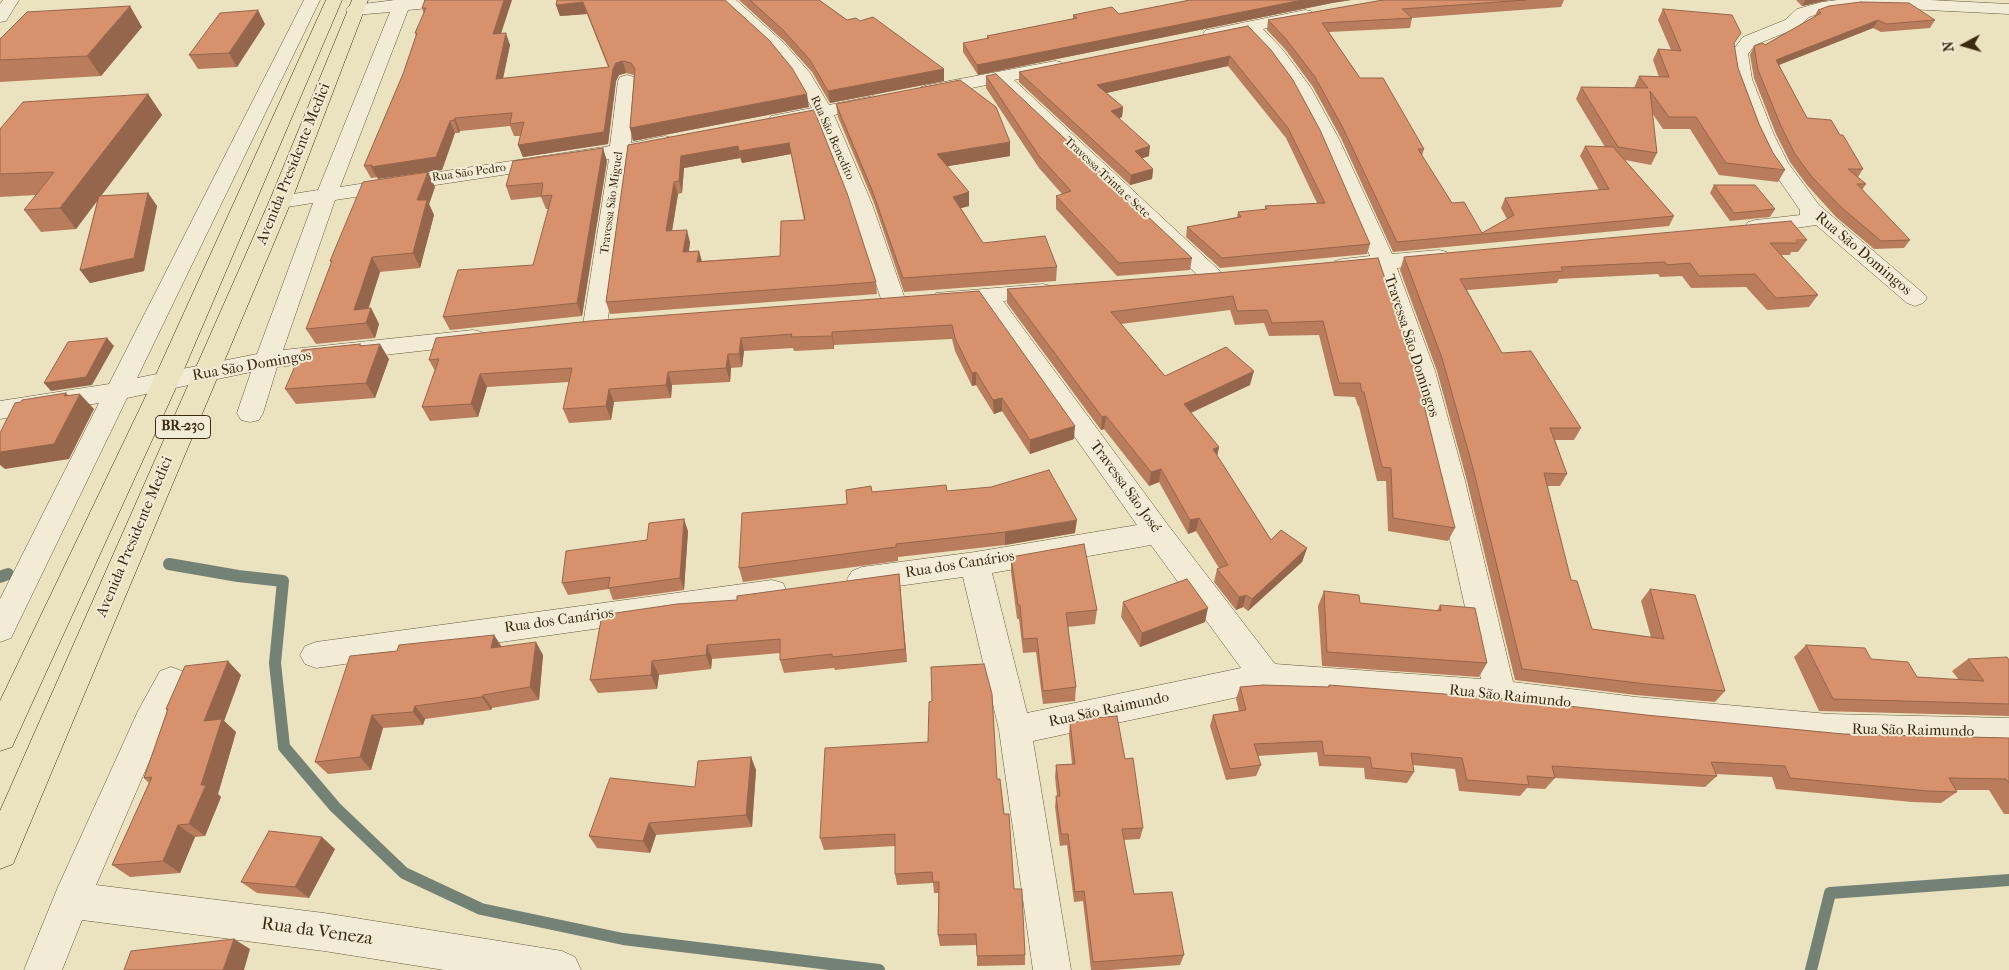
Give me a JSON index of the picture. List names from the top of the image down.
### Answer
{
  "streets": {
    "main road": ["Avenida Presidente Medici", "BR-230"],
    "street": [
      "Rua São Benedito",
      "Rua São Pedro",
      "Travessa Trinta e Sete",
      "Travessa São Miguel",
      "Rua São Domingos",
      "Travessa São Domingos",
      "Travessa São José",
      "Rua dos Canários",
      "Rua São Raimundo",
      "Rua da Veneza"
    ]
  },
  "crossings": [
    ["Rua São Benedito", "Travessa São José"],
    ["Avenida Presidente Medici", "Rua São Pedro"],
    ["Avenida Presidente Medici", "Rua São Domingos"],
    ["Rua São Pedro", "Travessa São Miguel"],
    ["Travessa São Domingos", "Rua São Raimundo"],
    ["Travessa São José", "Rua dos Canários"],
    ["Travessa São José", "Rua São Raimundo"]
  ],
  "north": "left"
}
